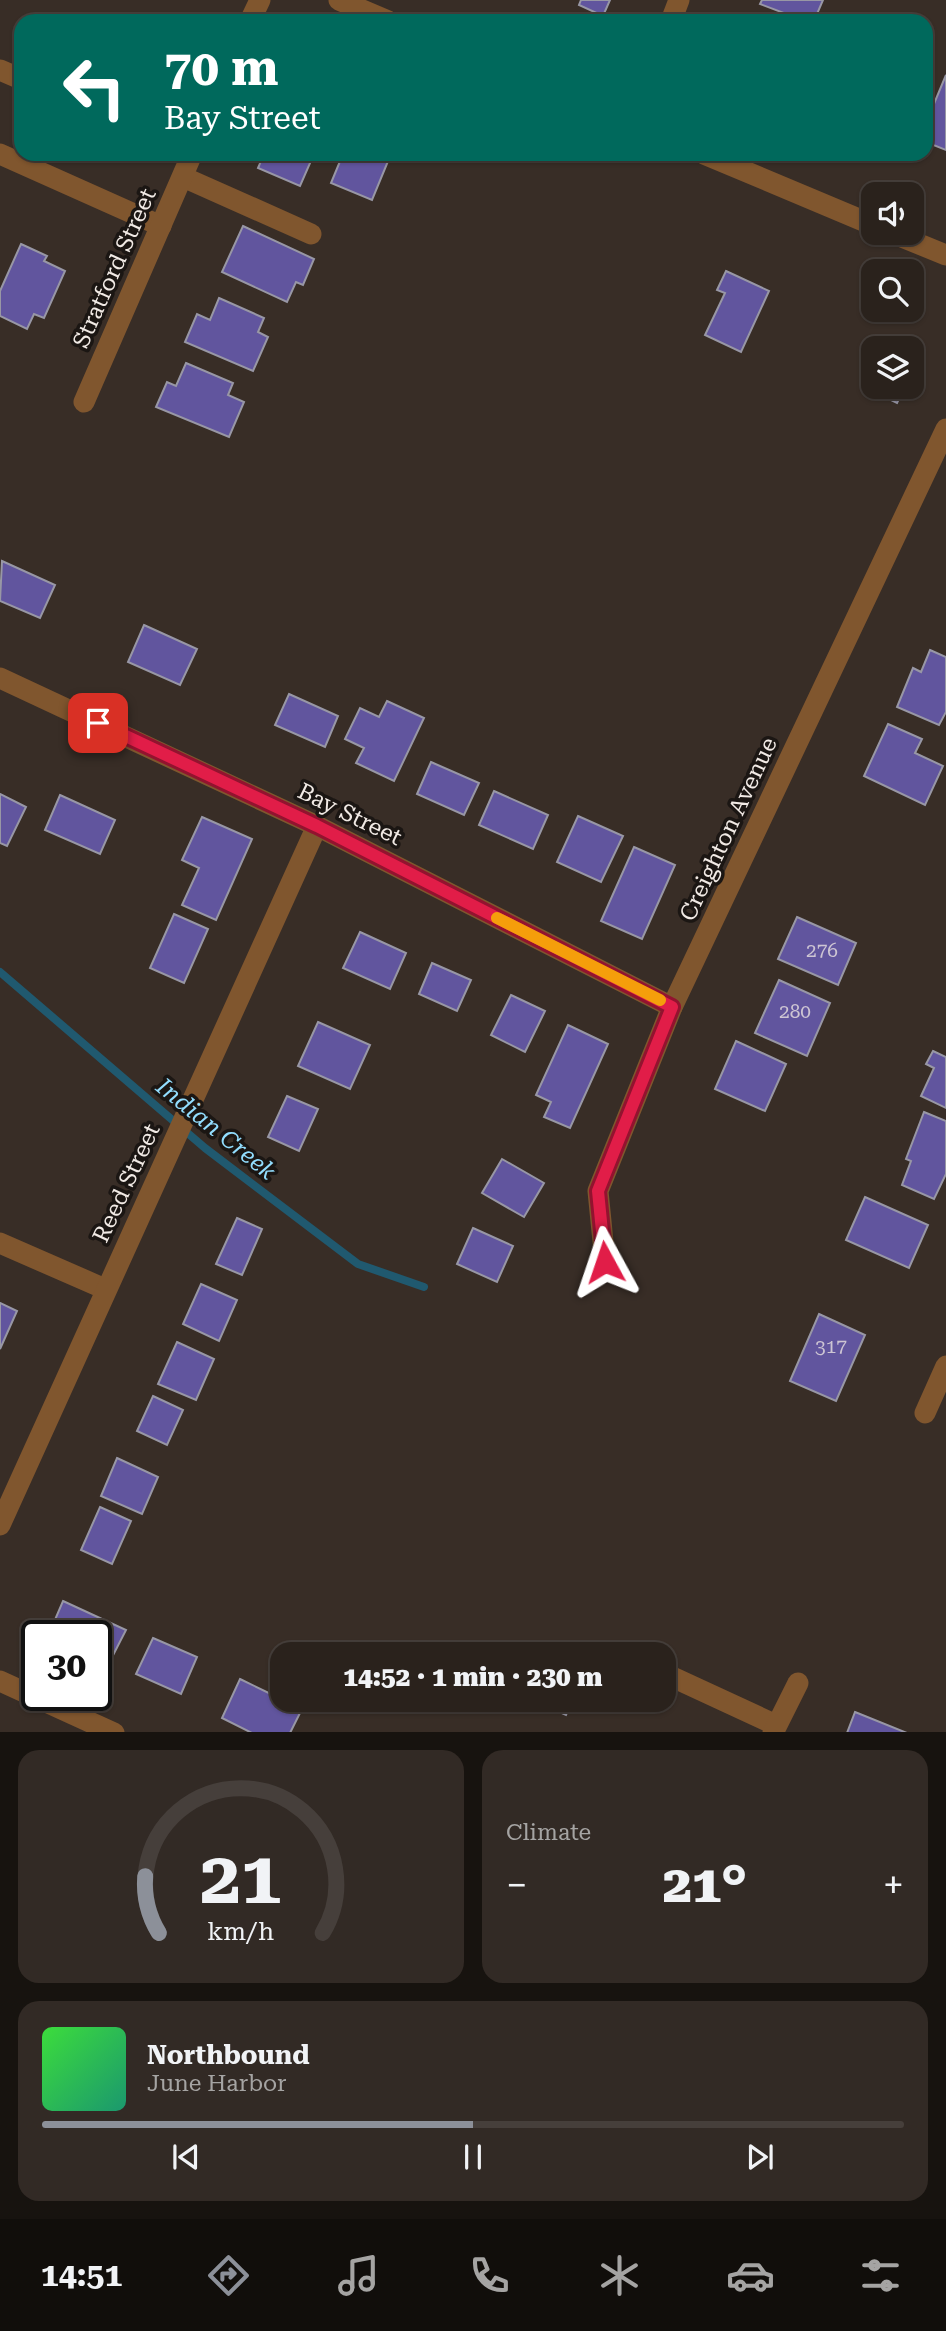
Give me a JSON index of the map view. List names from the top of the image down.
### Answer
{
  "streets": {
    "street": [
      "Stratford Street",
      "Bay Street",
      "Creighton Avenue",
      "Reed Street"
    ]
  },
  "crossings": [
    ["Bay Street", "Creighton Avenue"],
    ["Bay Street", "Reed Street"]
  ],
  "water": ["Indian Creek"],
  "house_numbers": ["276", "280", "317"],
  "page": {
    "turn": ["70 m", "Bay Street"],
    "limit": "30",
    "trip": "14:52 · 1 min · 230 m",
    "tile": "Climate",
    "heat": ["−", "21°", "+"],
    "song": ["Northbound", "June Harbor"],
    "tabs": "14:51",
    "gauge": ["21", "km/h"]
  }
}
